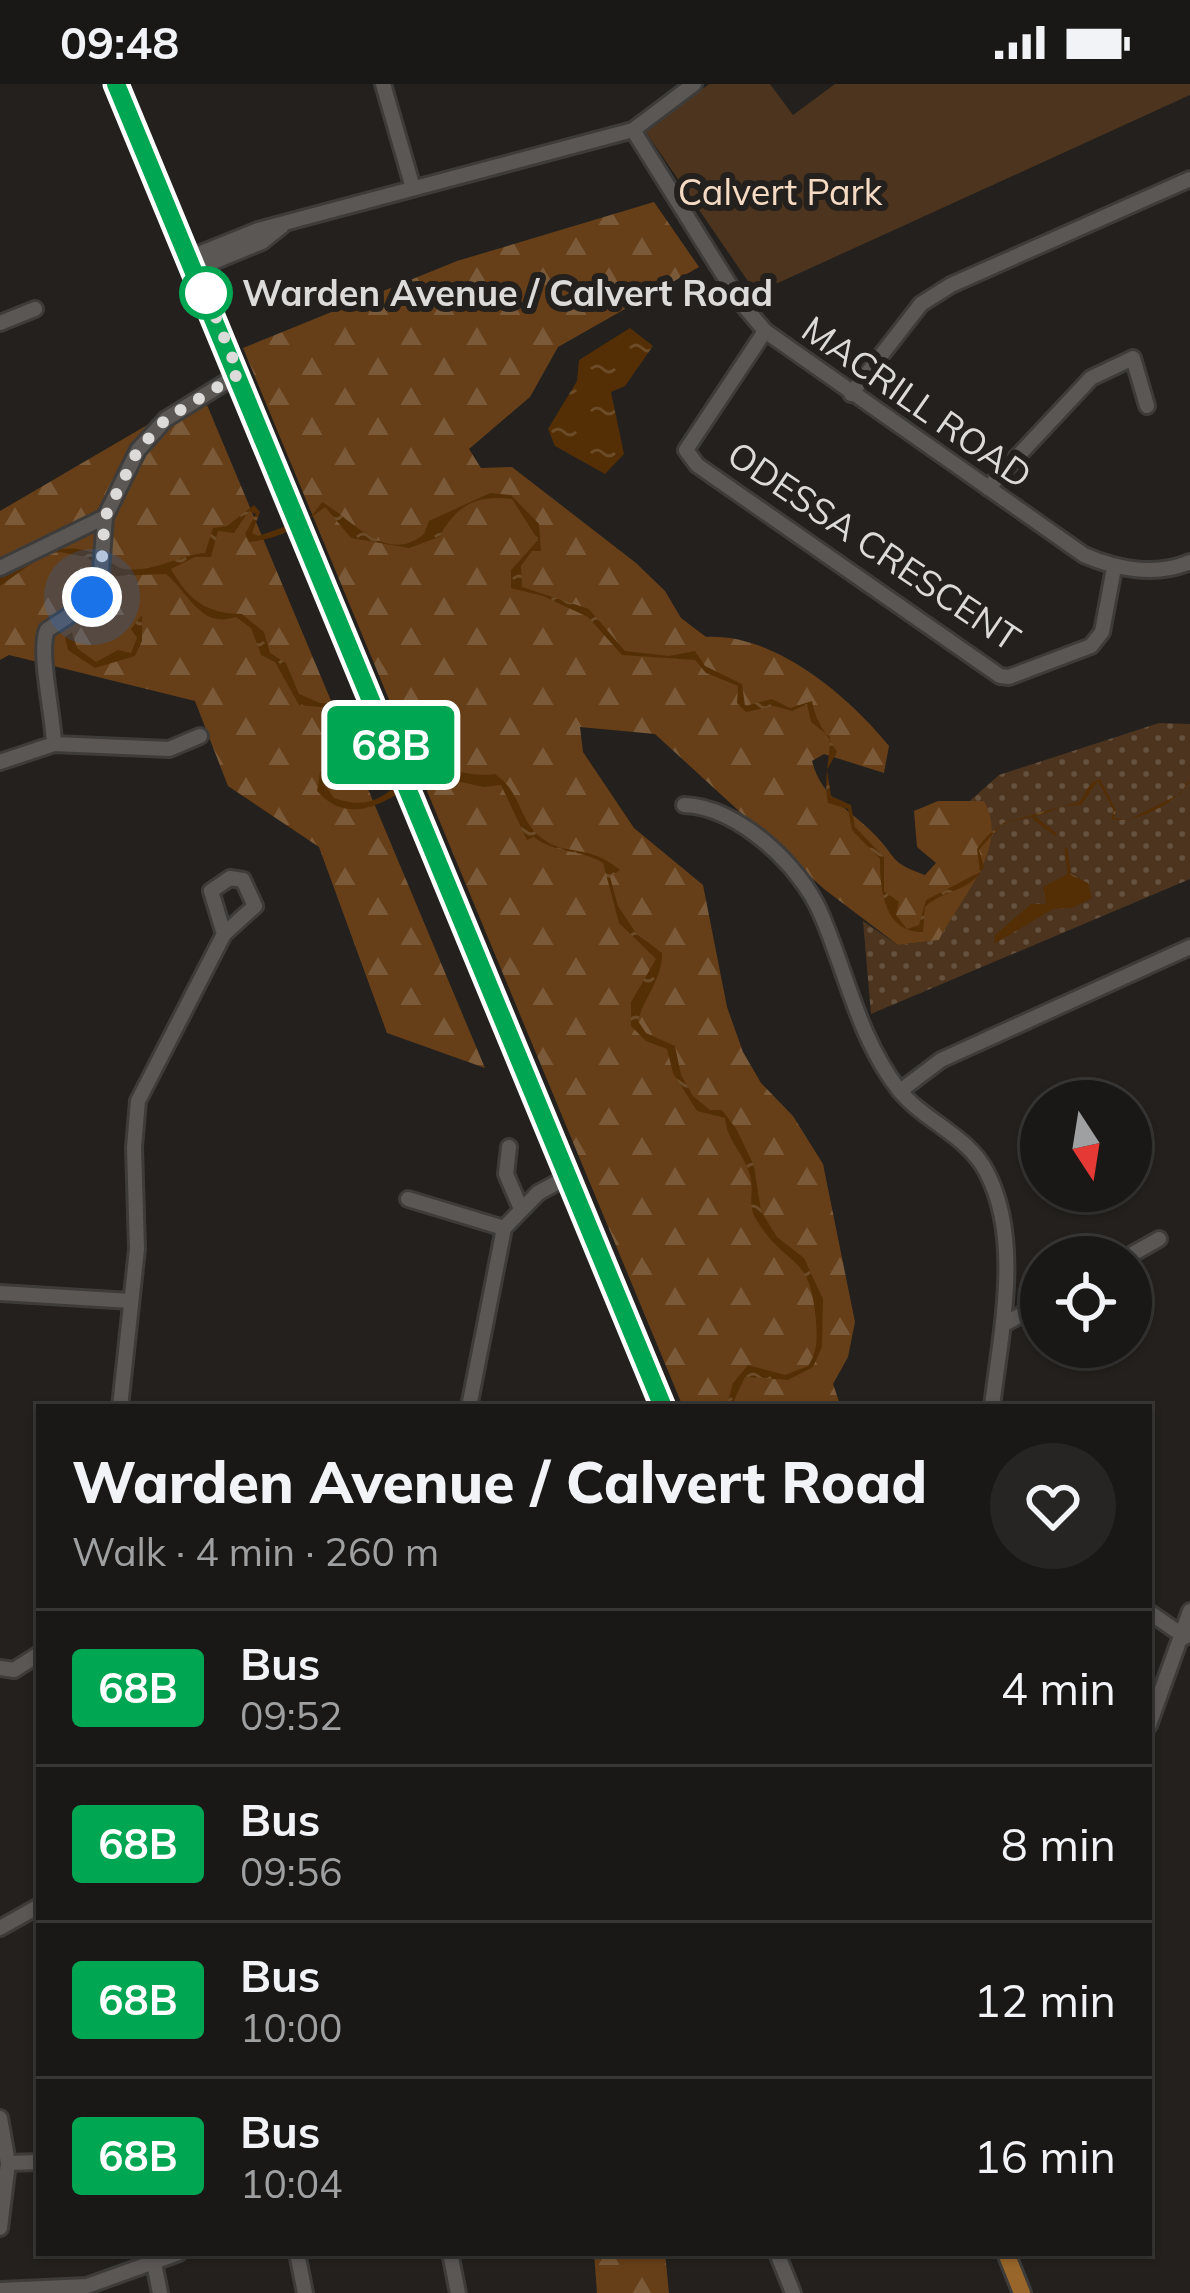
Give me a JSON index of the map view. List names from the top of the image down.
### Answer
{
  "streets": {
    "street": ["MACRILL ROAD", "ODESSA CRESCENT"]
  },
  "crossings": [
    ["MACRILL ROAD", "ODESSA CRESCENT"]
  ],
  "parks": ["Calvert Park"],
  "places": ["Warden Avenue / Calvert Road"],
  "lines": ["bus line 68B"],
  "north": "bottom",
  "page": {
    "status": "09:48",
    "on_map": "68B",
    "heading": ["Warden Avenue / Calvert Road", "Walk · 4 min · 260 m"],
    "list": [
      {
        "mark": "68B",
        "name": "Bus",
        "note": "09:52",
        "value": "4 min"
      },
      {
        "mark": "68B",
        "name": "Bus",
        "note": "09:56",
        "value": "8 min"
      },
      {
        "mark": "68B",
        "name": "Bus",
        "note": "10:00",
        "value": "12 min"
      },
      {
        "mark": "68B",
        "name": "Bus",
        "note": "10:04",
        "value": "16 min"
      }
    ]
  }
}
